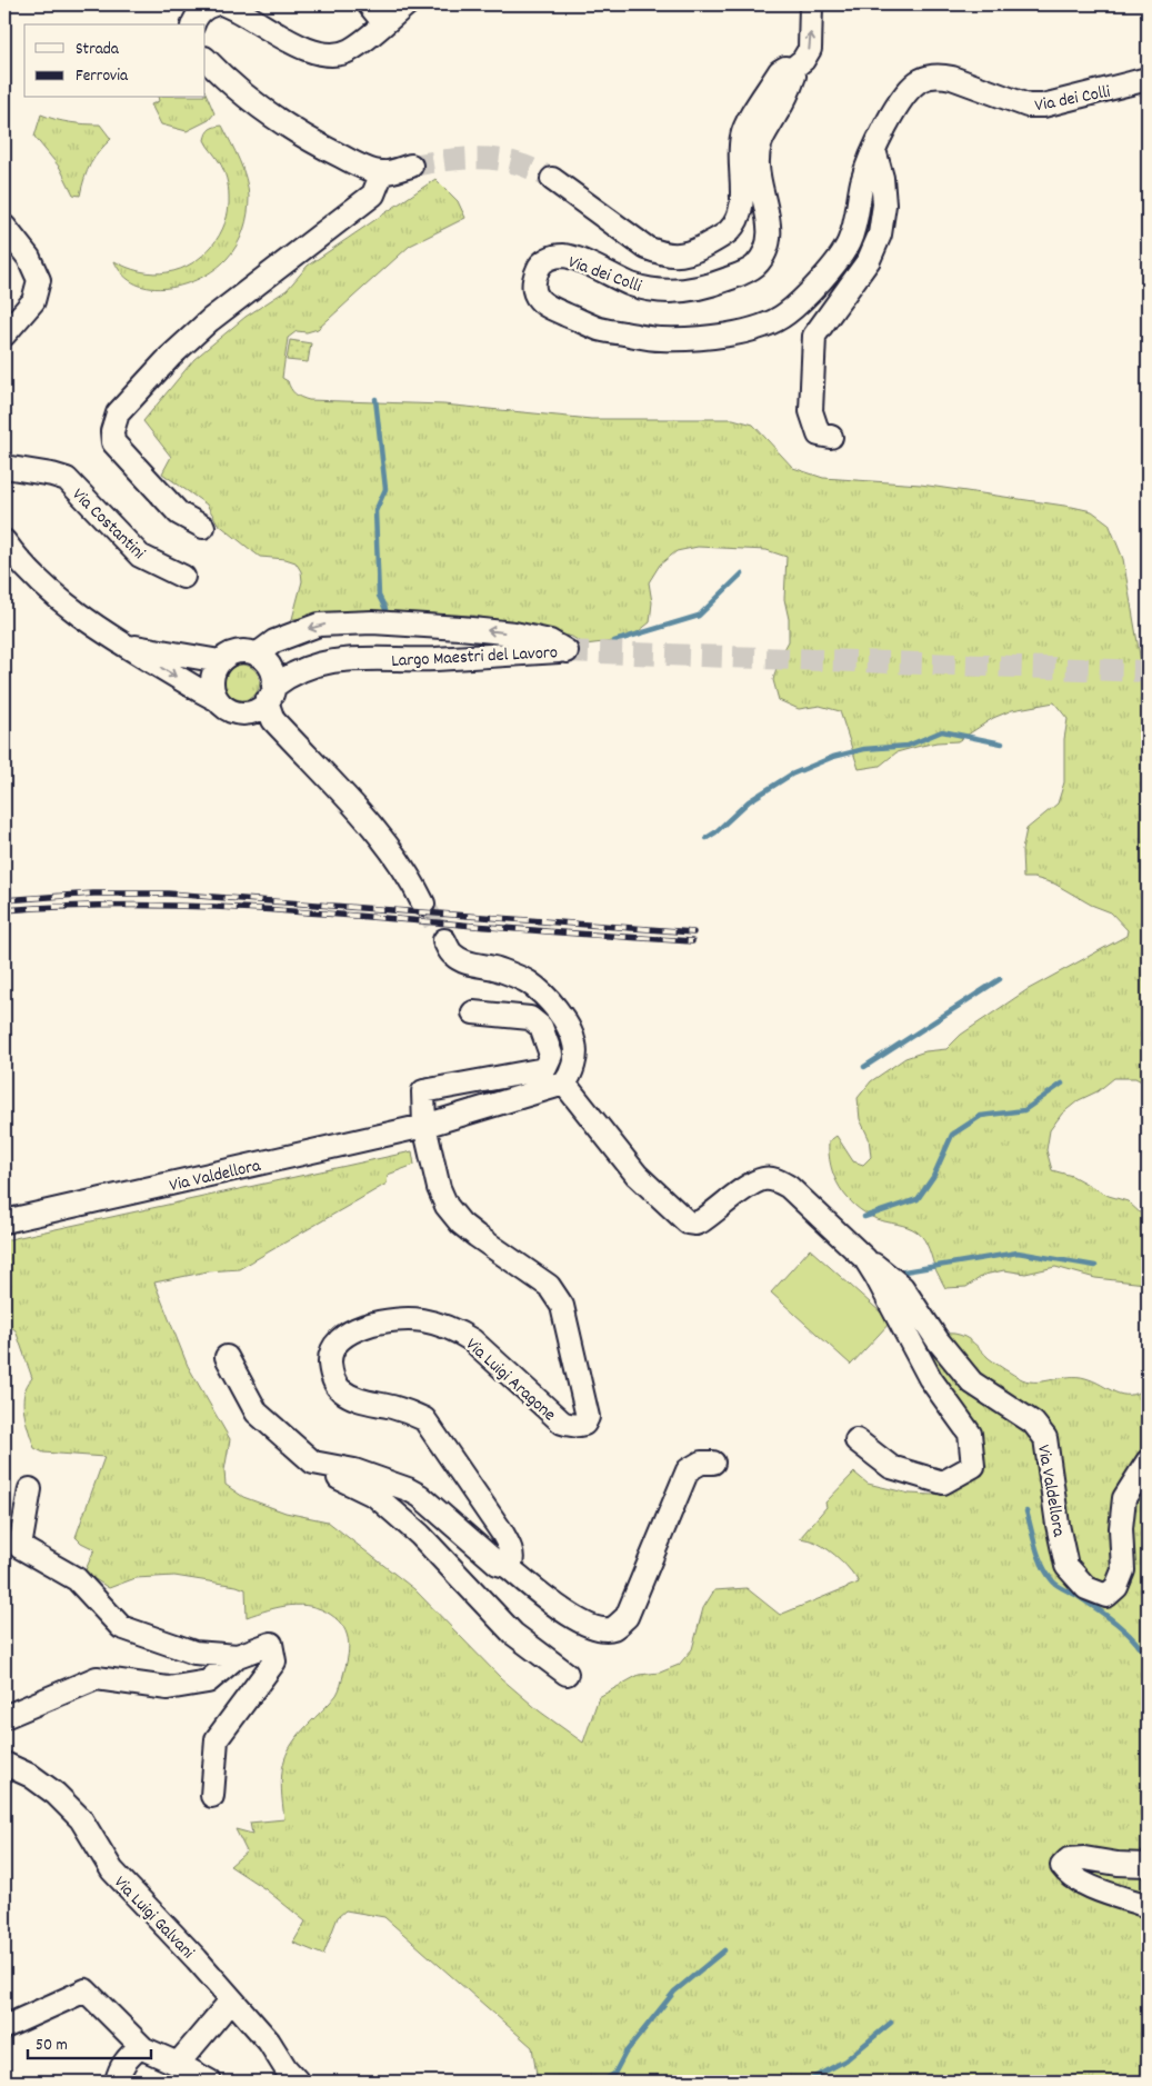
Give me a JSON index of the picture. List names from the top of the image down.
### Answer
{
  "streets": {
    "street": [
      "Via dei Colli",
      "Via Costantini",
      "Largo Maestri del Lavoro",
      "Via Valdellora",
      "Via Luigi Aragone",
      "Via Luigi Galvani"
    ]
  },
  "crossings": [
    ["Via Valdellora", "Via Luigi Aragone"]
  ],
  "legend": ["Strada", "Ferrovia"],
  "scale_bar": "50 m"
}
